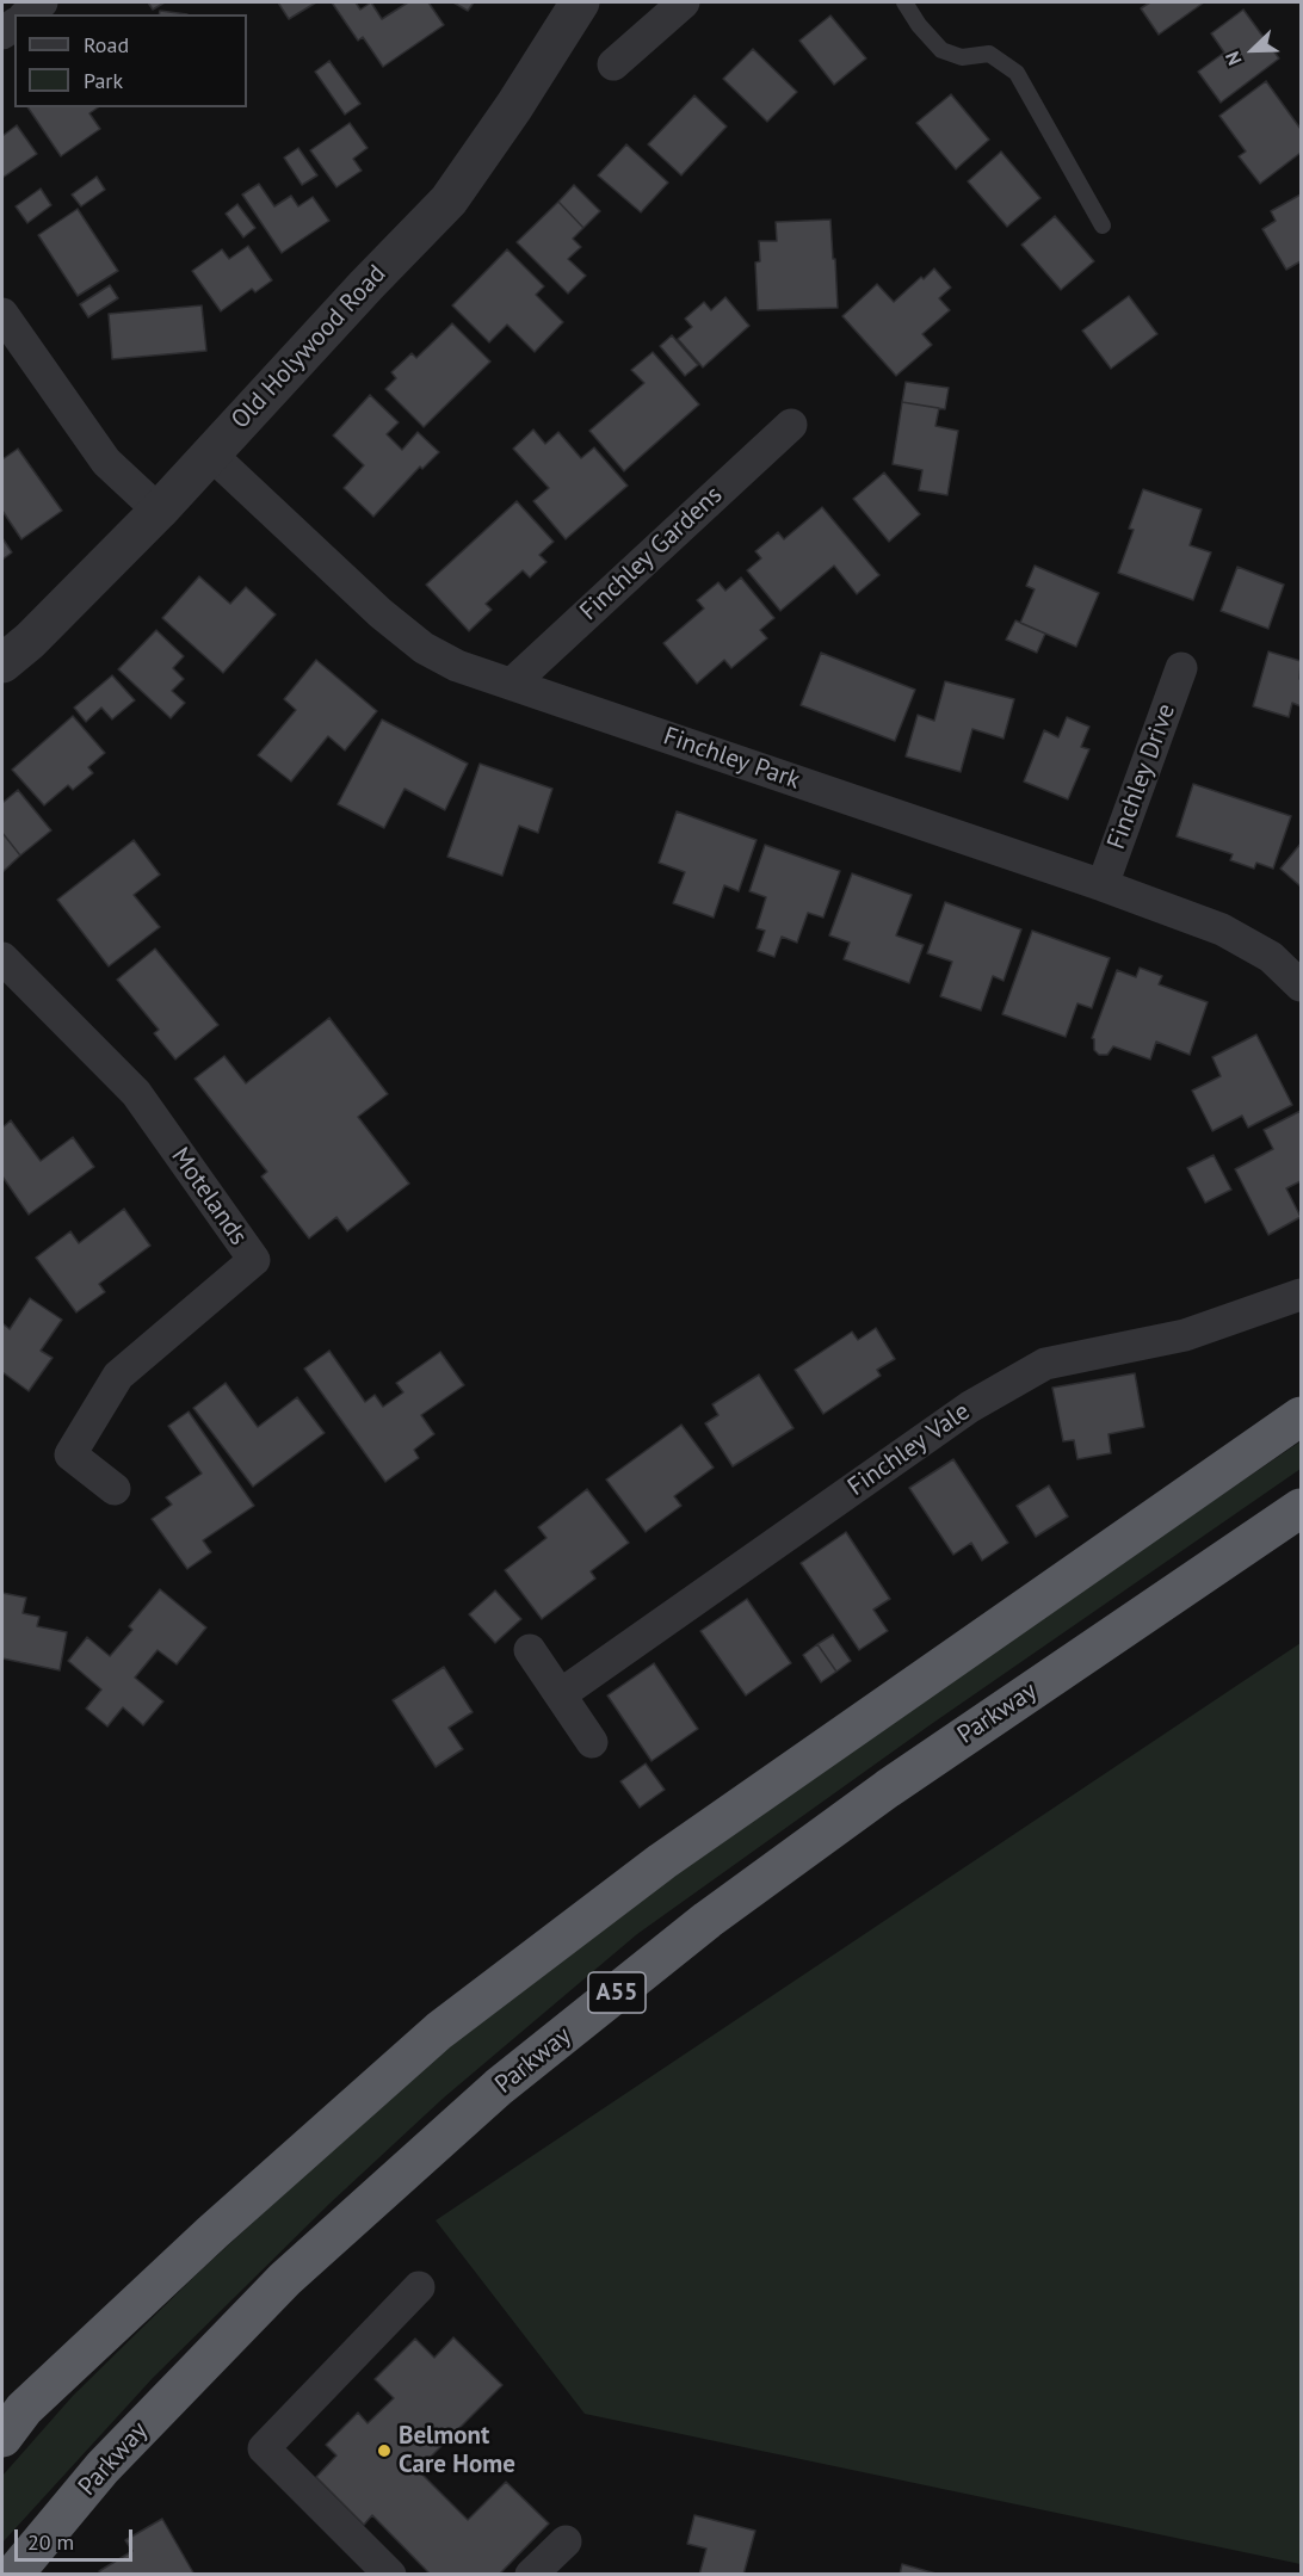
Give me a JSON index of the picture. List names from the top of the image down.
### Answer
{
  "streets": {
    "highway": ["Parkway", "A55"],
    "street": [
      "Old Holywood Road",
      "Finchley Gardens",
      "Finchley Park",
      "Finchley Drive",
      "Motelands",
      "Finchley Vale"
    ]
  },
  "crossings": [
    ["Old Holywood Road", "Finchley Park"],
    ["Finchley Gardens", "Finchley Park"],
    ["Finchley Park", "Finchley Drive"]
  ],
  "places": ["Belmont Care Home"],
  "legend": ["Road", "Park"],
  "scale_bar": "20 m",
  "north": "bottom left"
}
